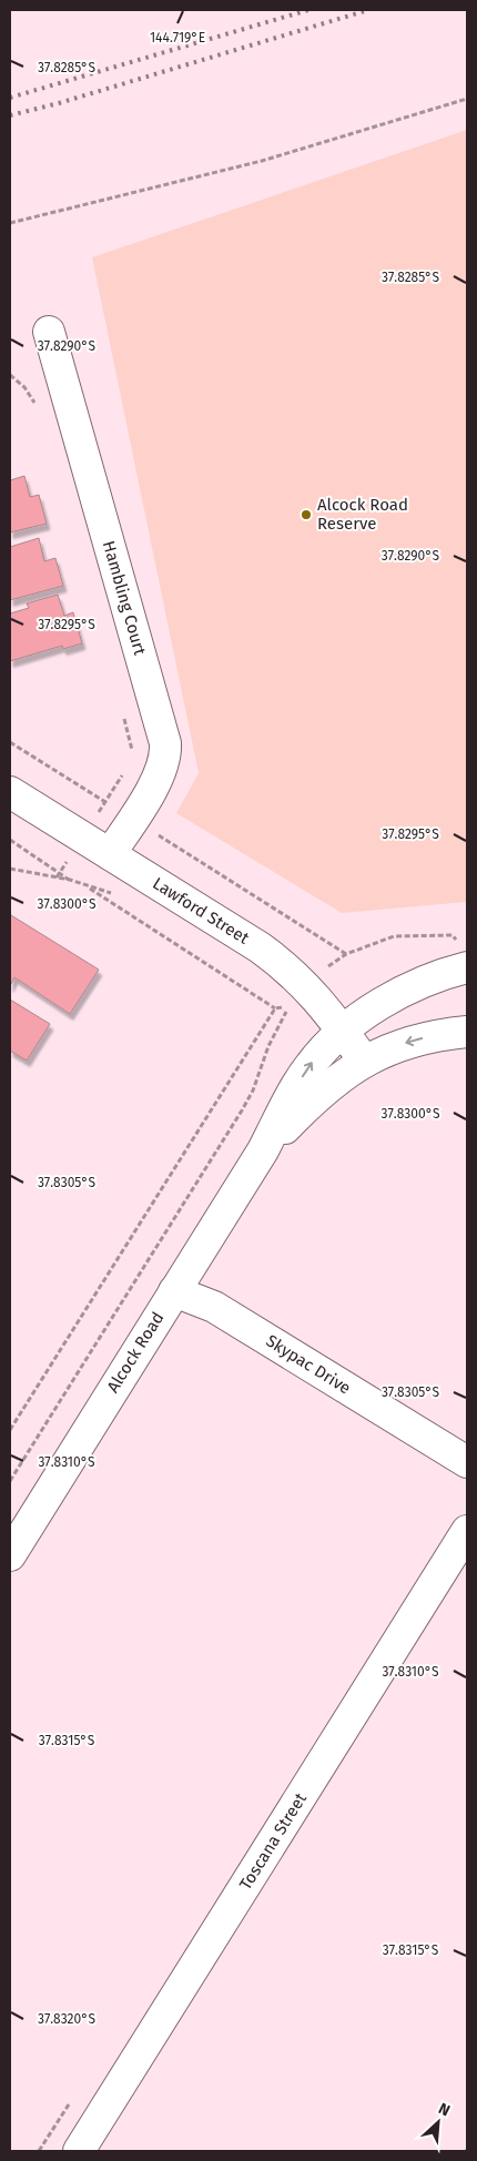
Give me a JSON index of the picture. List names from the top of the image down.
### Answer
{
  "streets": {
    "street": [
      "Hambling Court",
      "Lawford Street",
      "Alcock Road",
      "Skypac Drive",
      "Toscana Street"
    ]
  },
  "crossings": [
    ["Hambling Court", "Lawford Street"],
    ["Lawford Street", "Alcock Road"],
    ["Alcock Road", "Skypac Drive"]
  ],
  "places": ["Alcock Road Reserve"],
  "north": "top right",
  "coordinates": [
    "144.719°E",
    "37.8285°S",
    "37.8290°S",
    "37.8295°S",
    "37.8300°S",
    "37.8305°S",
    "37.8310°S",
    "37.8315°S",
    "37.8320°S"
  ]
}
